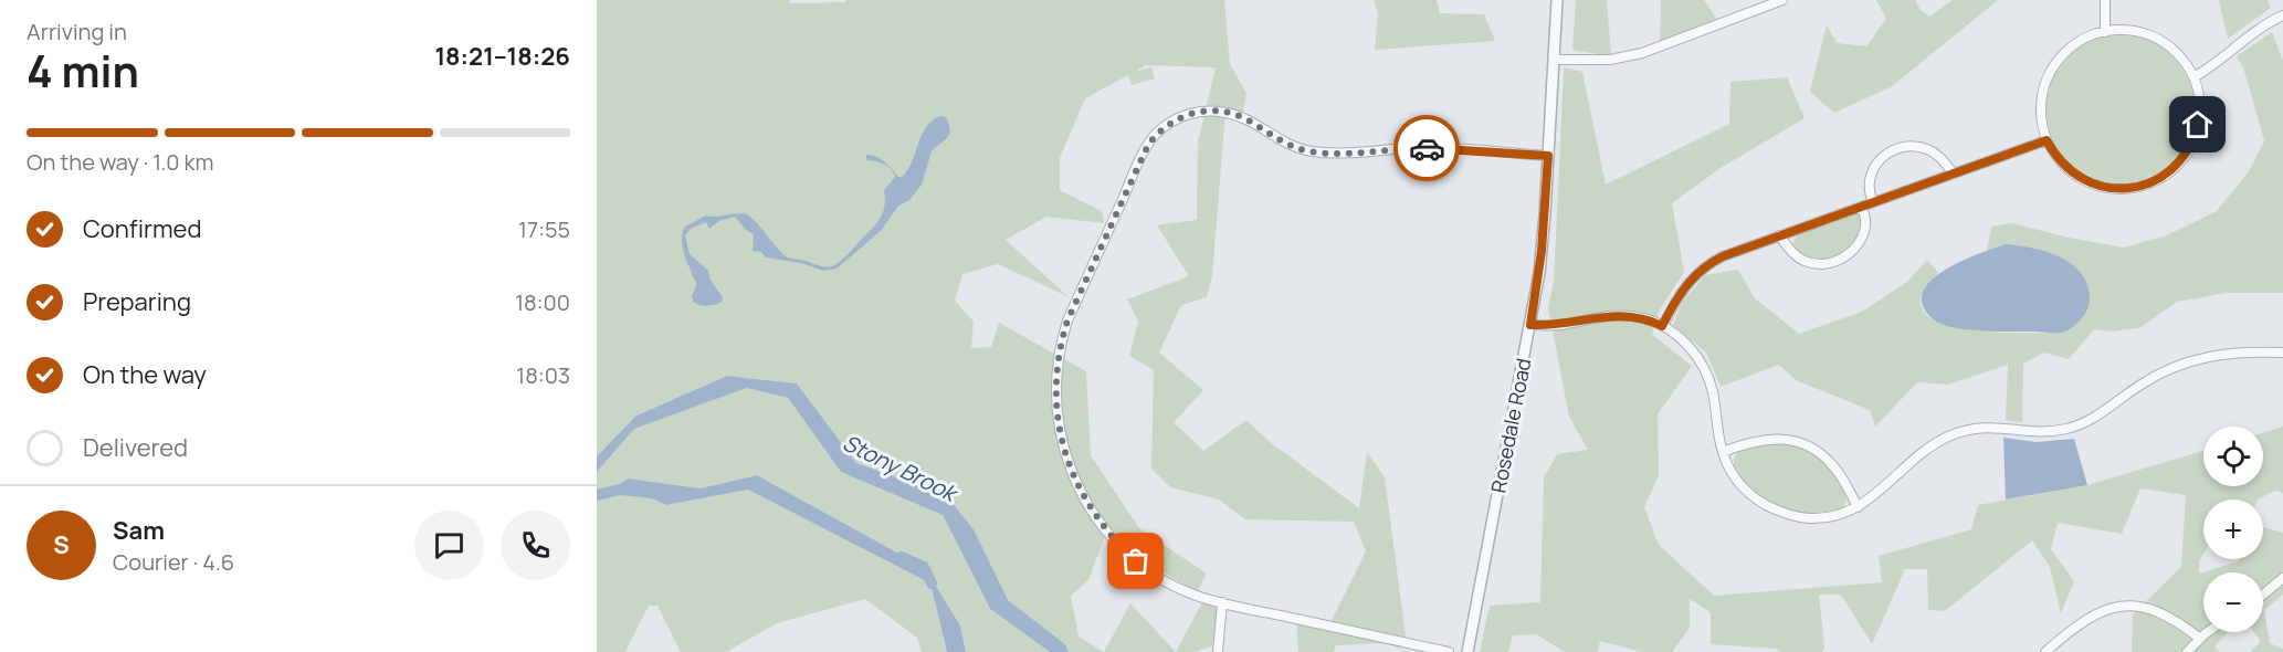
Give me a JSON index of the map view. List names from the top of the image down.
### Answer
{
  "streets": {
    "street": ["Rosedale Road"]
  },
  "water": ["Stony Brook"],
  "page": {
    "heading": ["4 min", "Arriving in", "18:21–18:26"],
    "panel": ["Sam", "Courier · 4.6"],
    "bar": "On the way · 1.0 km",
    "list": [
      ["Confirmed", "17:55"],
      ["Preparing", "18:00"],
      ["On the way", "18:03"],
      "Delivered"
    ],
    "map_buttons": ["+", "−"],
    "round": "S"
  }
}
